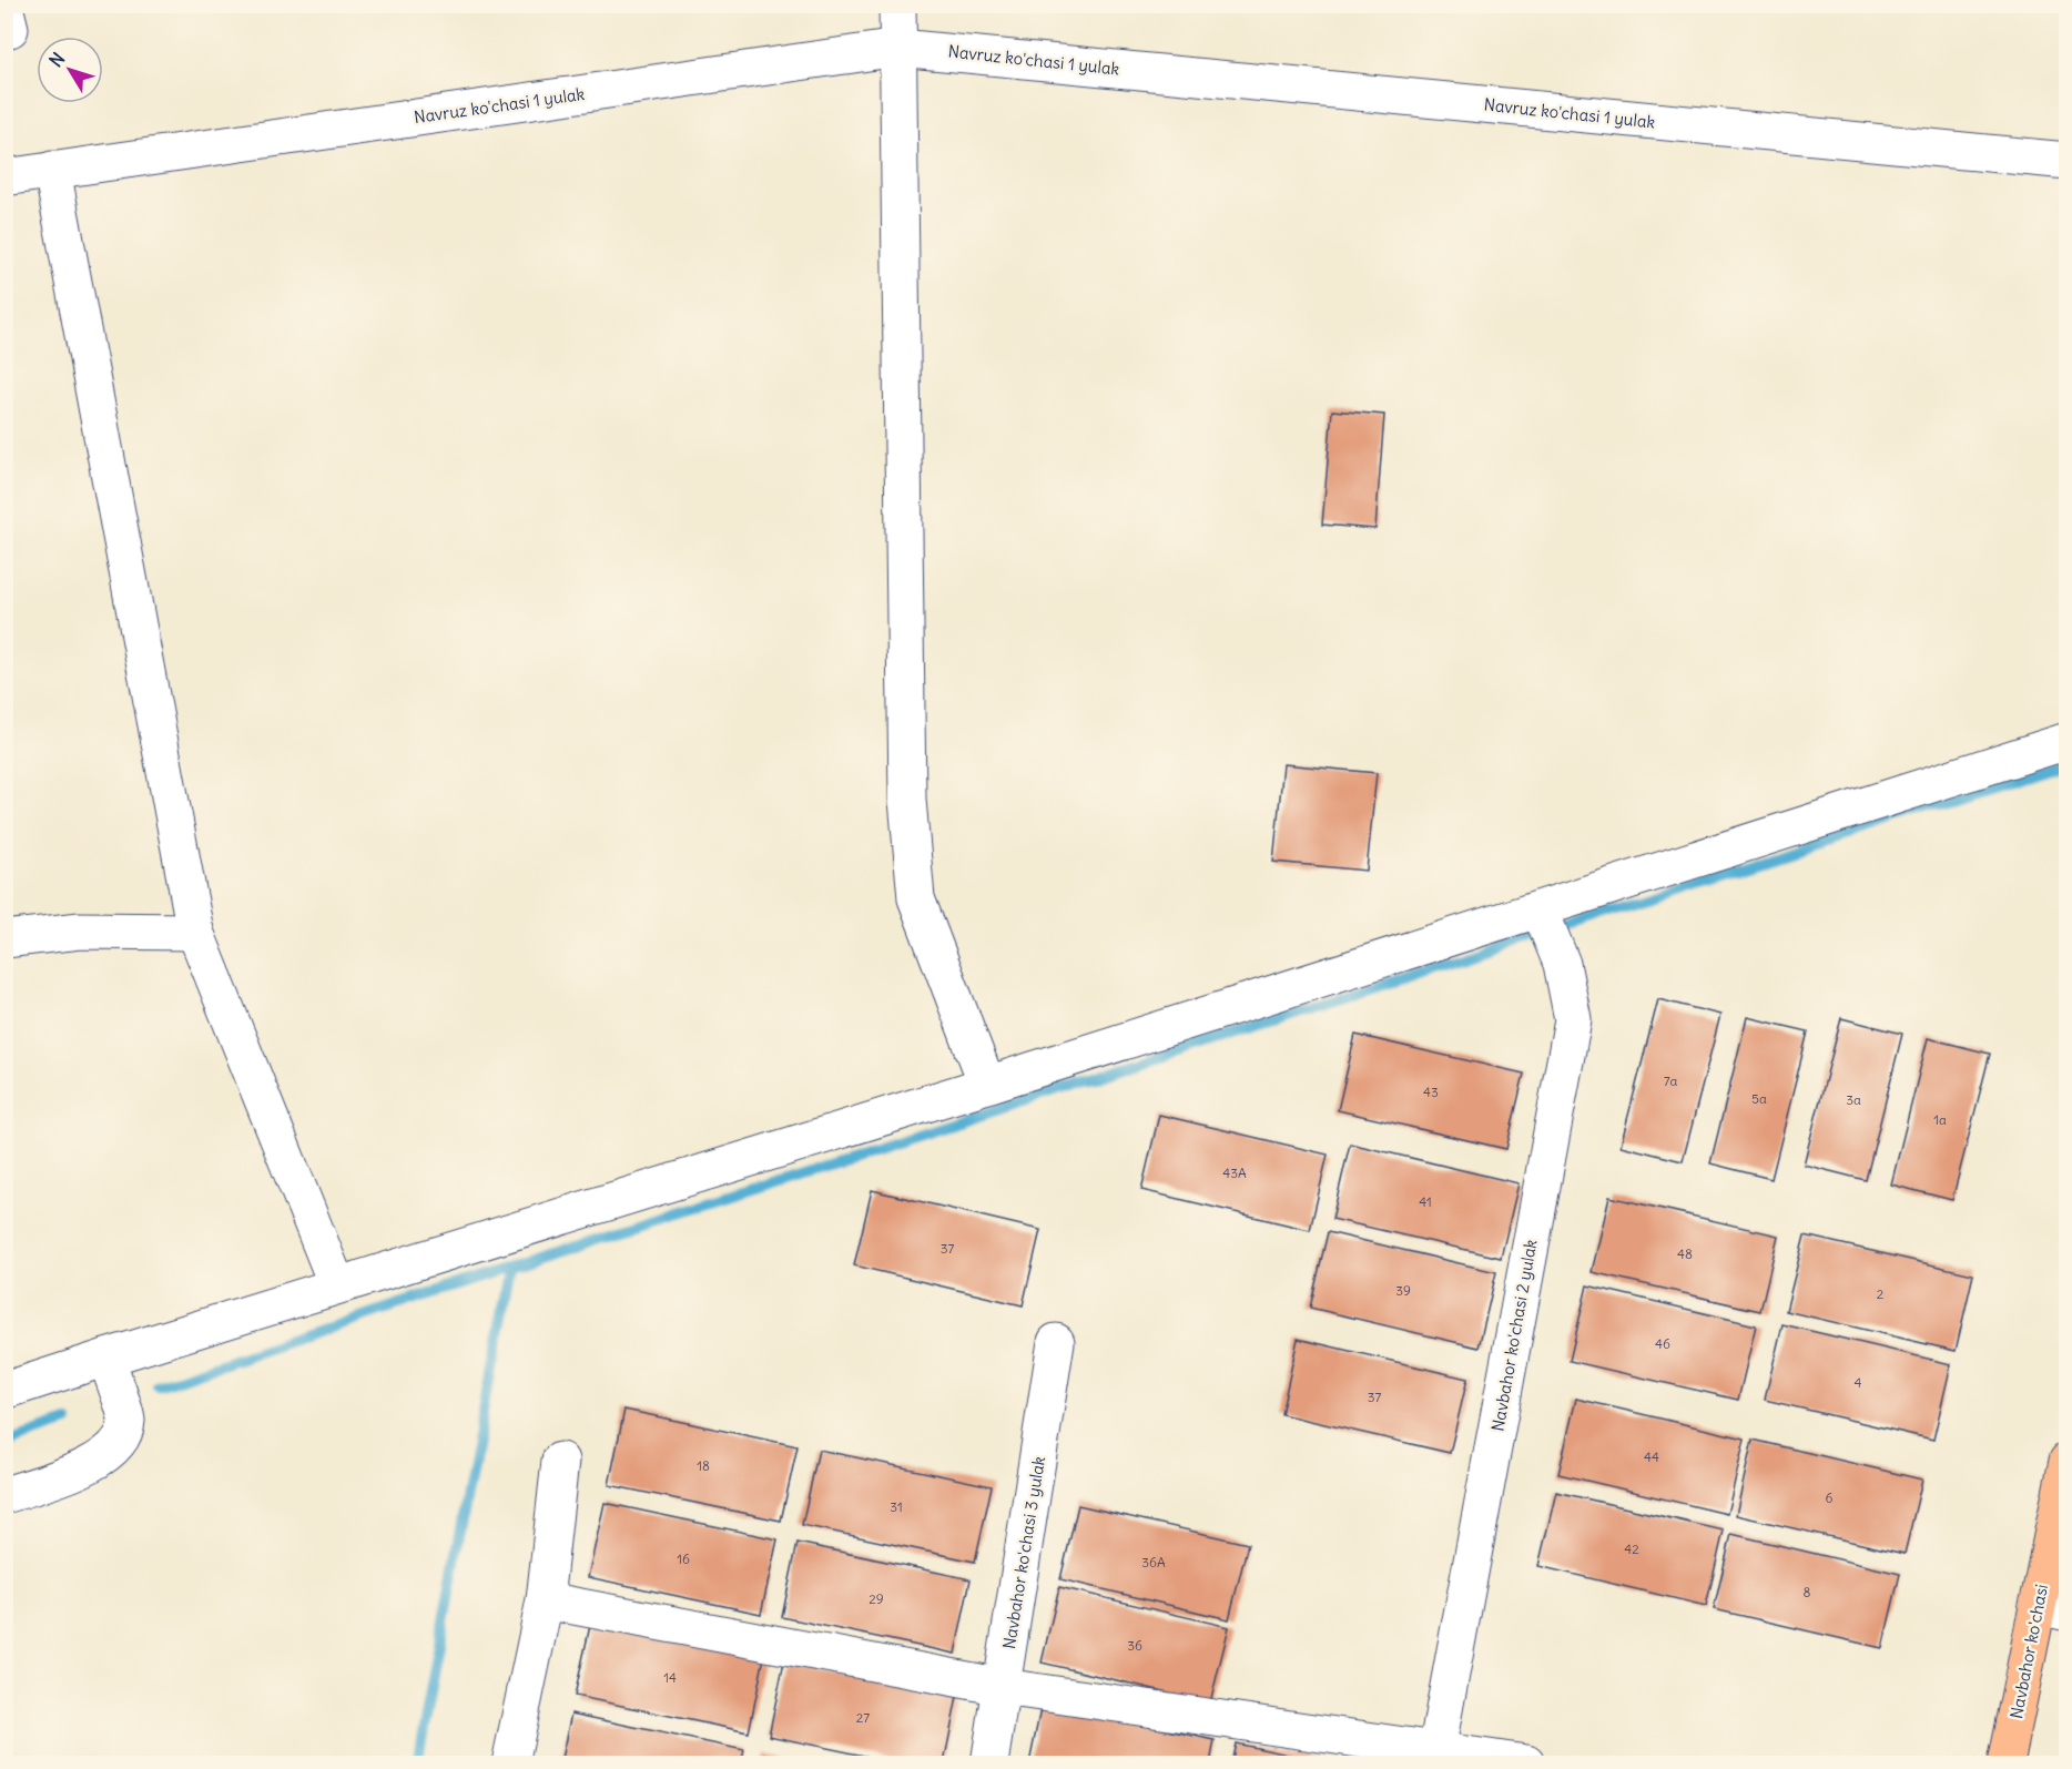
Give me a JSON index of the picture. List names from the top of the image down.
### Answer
{
  "streets": {
    "main road": ["Navbahor ko'chasi"],
    "street": ["Navruz ko'chasi 1 yulak", "Navbahor ko'chasi 2 yulak", "Navbahor ko'chasi 3 yulak"]
  },
  "house_numbers": [
    "7a",
    "43",
    "5a",
    "3a",
    "1a",
    "43A",
    "41",
    "37",
    "48",
    "39",
    "2",
    "46",
    "4",
    "37",
    "44",
    "18",
    "6",
    "31",
    "42",
    "16",
    "36A",
    "8",
    "29",
    "36",
    "14",
    "27"
  ],
  "north": "top left"
}
